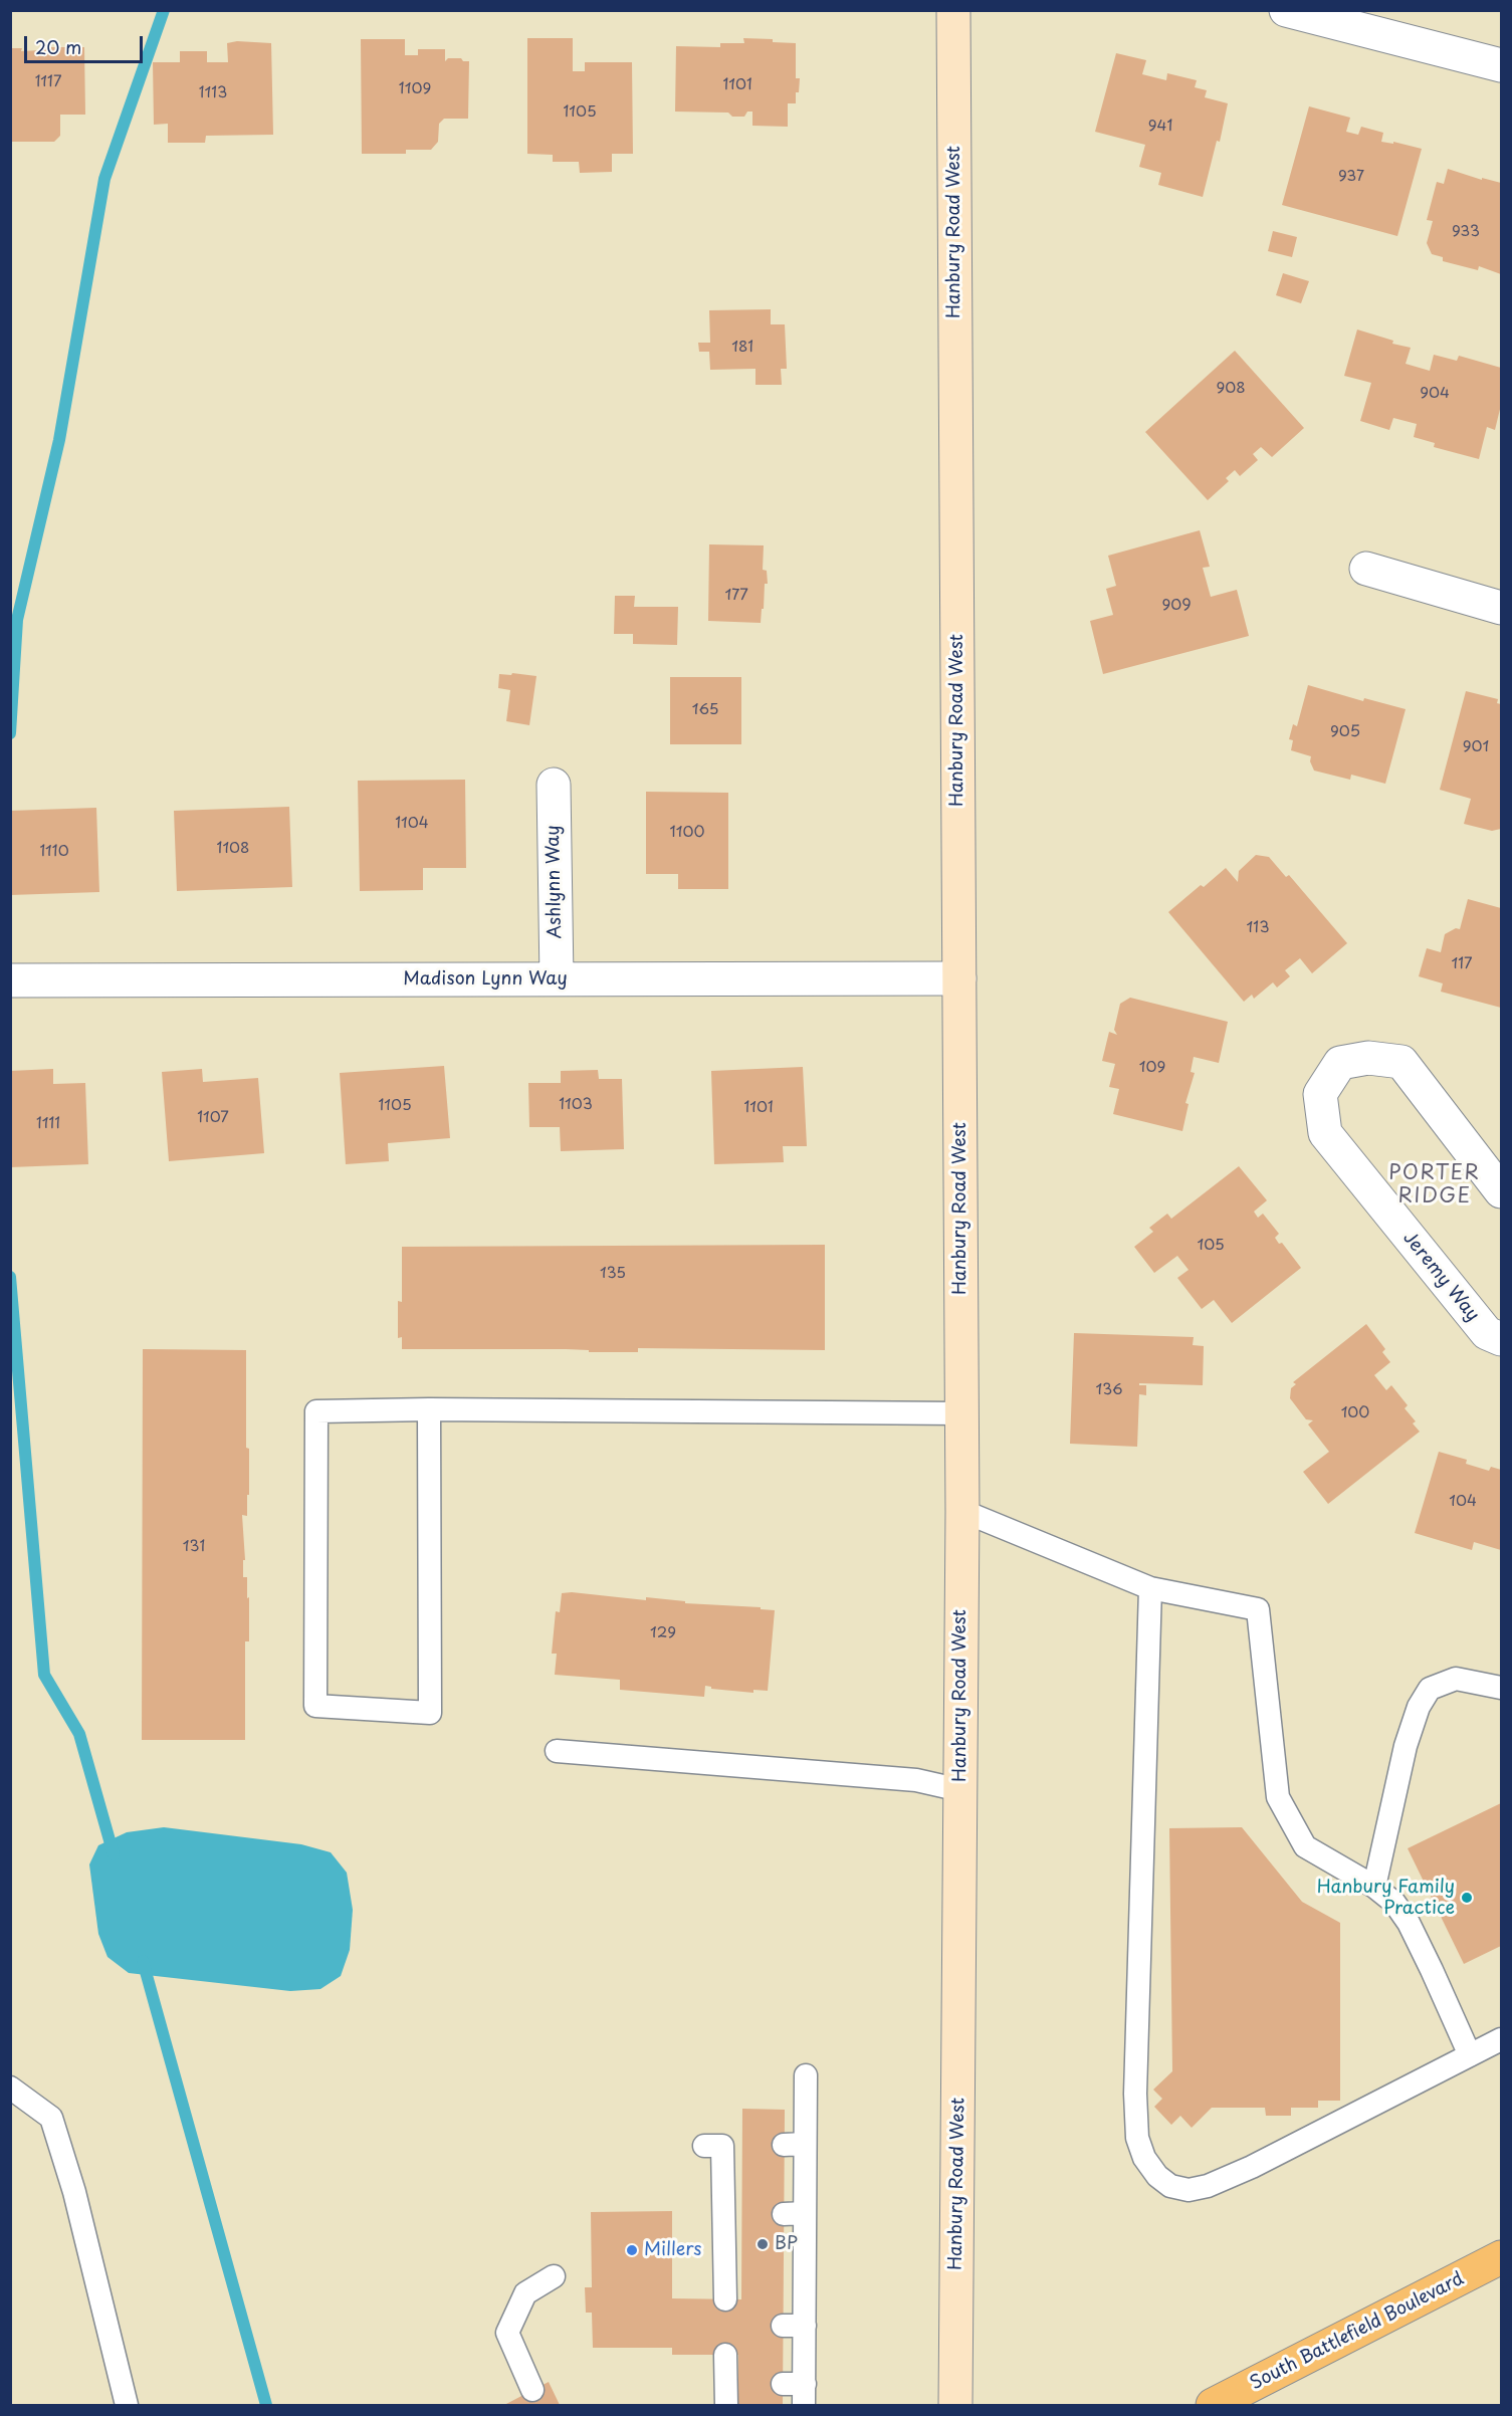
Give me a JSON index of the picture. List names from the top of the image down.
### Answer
{
  "streets": {
    "main road": ["Hanbury Road West", "South Battlefield Boulevard"],
    "street": ["Ashlynn Way", "Madison Lynn Way", "Jeremy Way"]
  },
  "crossings": [
    ["Hanbury Road West", "Madison Lynn Way"],
    ["Ashlynn Way", "Madison Lynn Way"]
  ],
  "districts": ["PORTER RIDGE"],
  "places": ["Hanbury Family Practice", "BP", "Millers"],
  "house_numbers": [
    "1117",
    "1101",
    "1109",
    "1113",
    "1105",
    "941",
    "937",
    "933",
    "181",
    "908",
    "904",
    "177",
    "909",
    "165",
    "905",
    "901",
    "1104",
    "1100",
    "1108",
    "1110",
    "113",
    "117",
    "109",
    "1103",
    "1105",
    "1101",
    "1107",
    "1111",
    "105",
    "135",
    "136",
    "100",
    "104",
    "131",
    "129"
  ],
  "scale_bar": "20 m"
}
